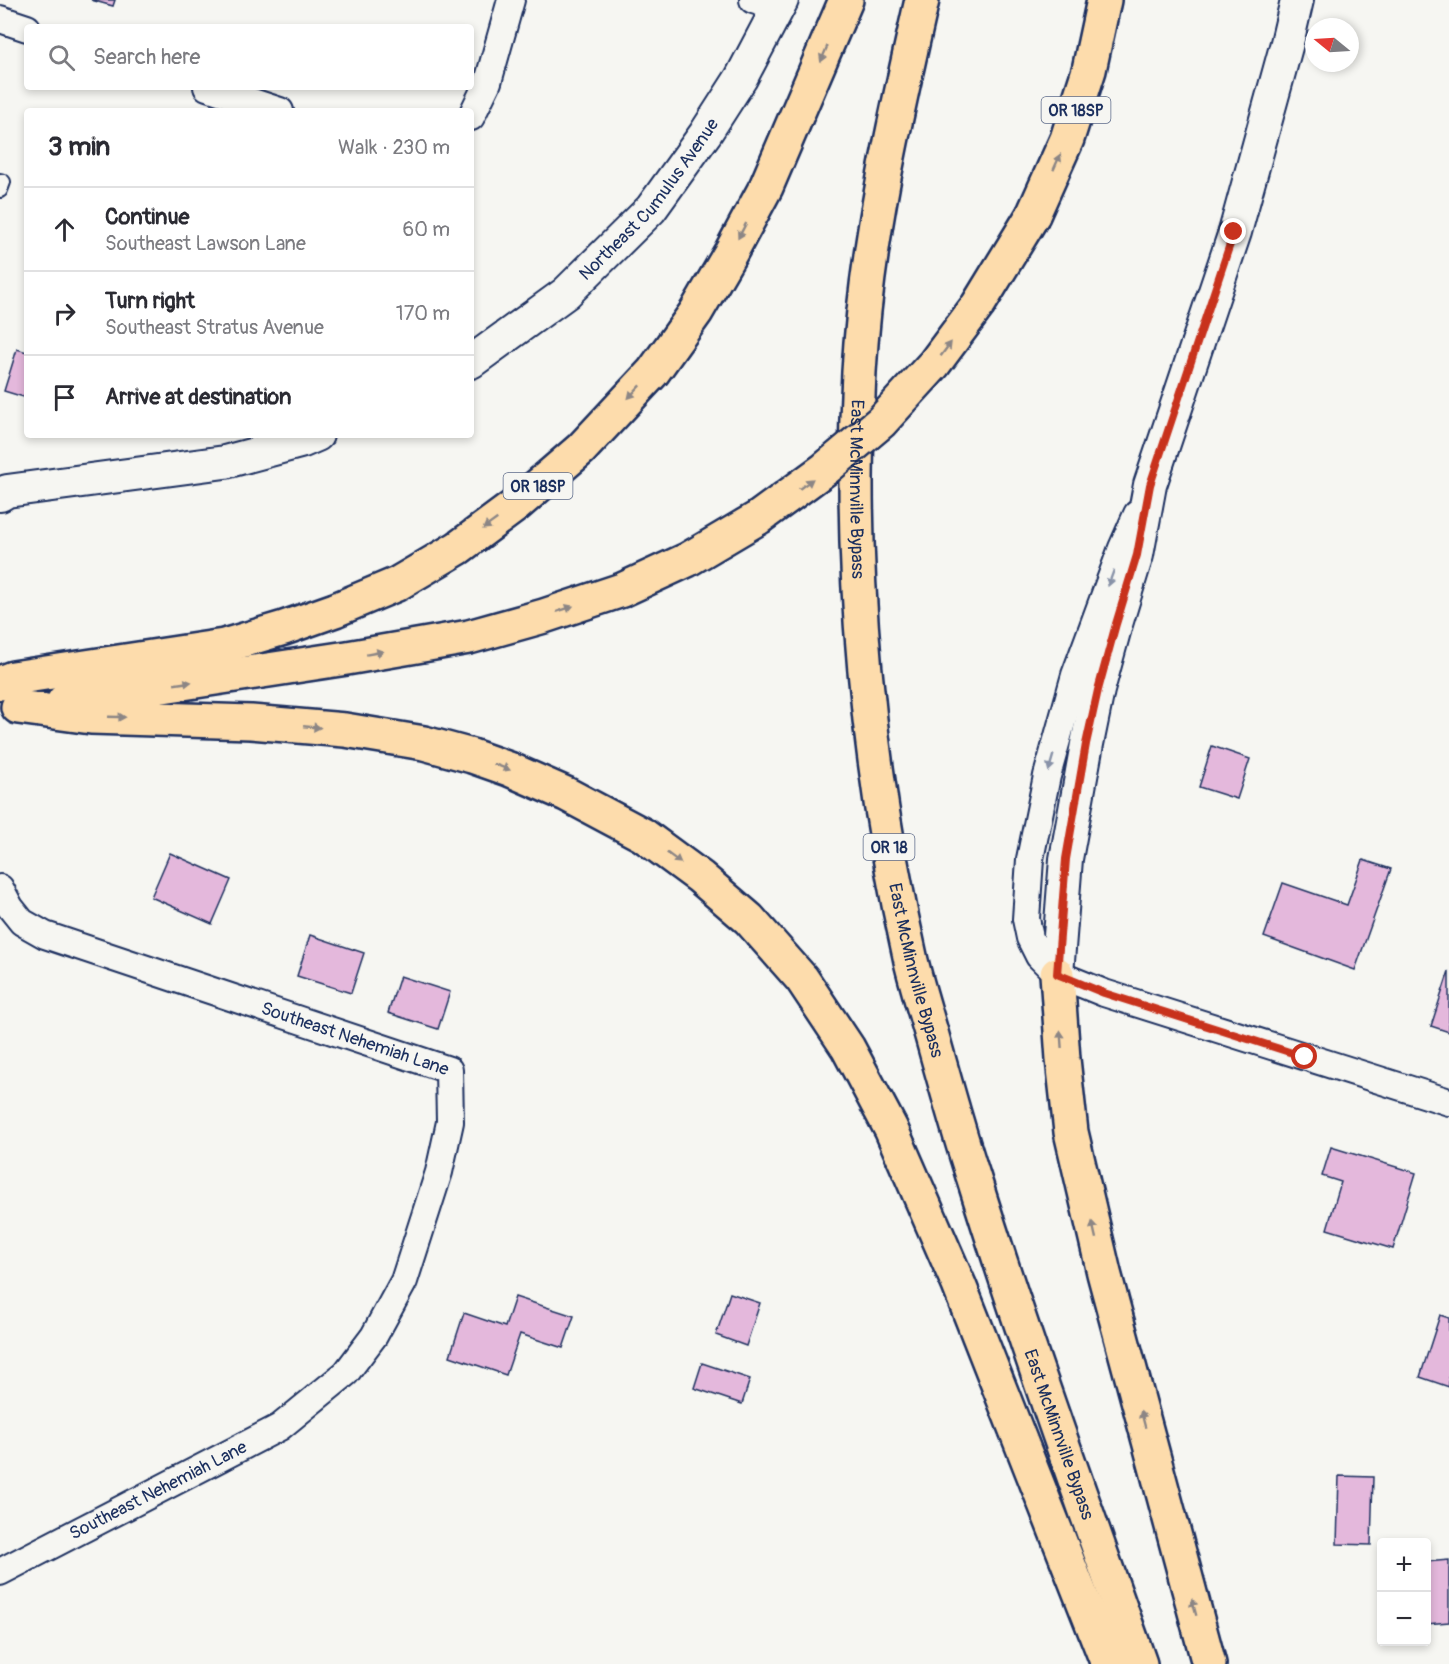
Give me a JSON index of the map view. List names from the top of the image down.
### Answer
{
  "streets": {
    "highway": ["OR 18SP", "East McMinnville Bypass", "OR 18"],
    "street": ["Northeast Cumulus Avenue", "Southeast Nehemiah Lane"]
  },
  "north": "left",
  "page": {
    "search": "Search here",
    "heading": ["3 min", "Walk · 230 m"],
    "list": [
      ["Continue", "Southeast Lawson Lane", "60 m"],
      ["Turn right", "Southeast Stratus Avenue", "170 m"],
      "Arrive at destination"
    ],
    "map_buttons": ["+", "−"]
  }
}
